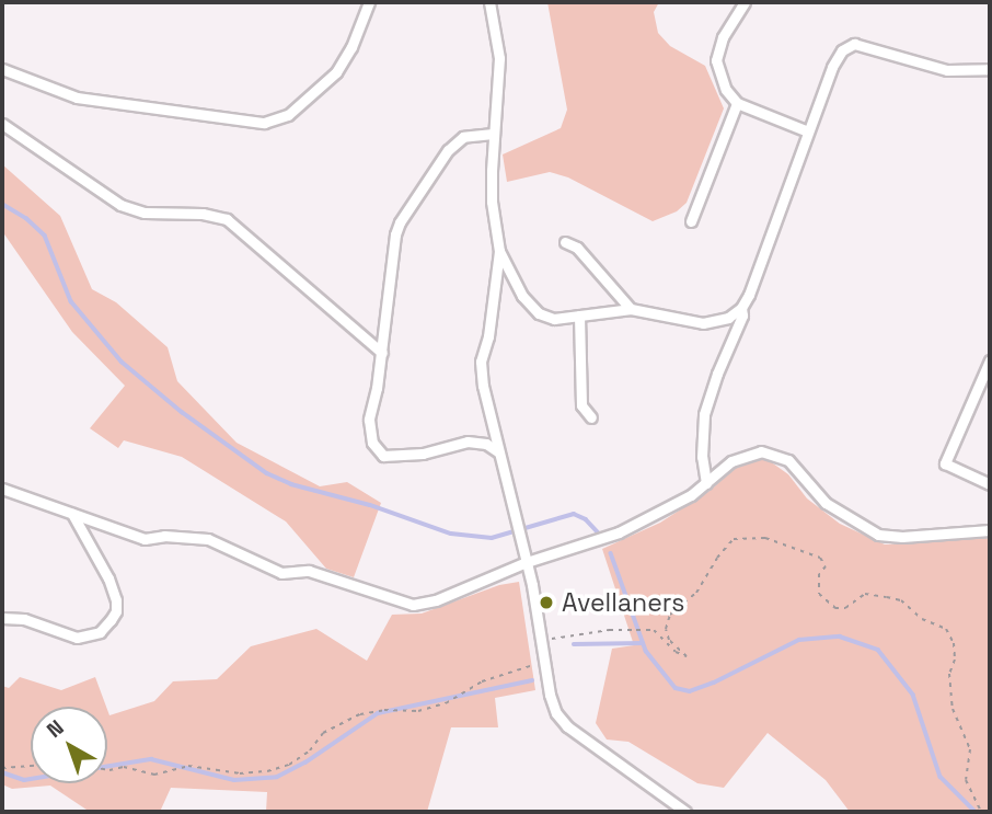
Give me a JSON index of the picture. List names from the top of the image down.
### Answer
{
  "places": ["Avellaners"],
  "north": "top left"
}
